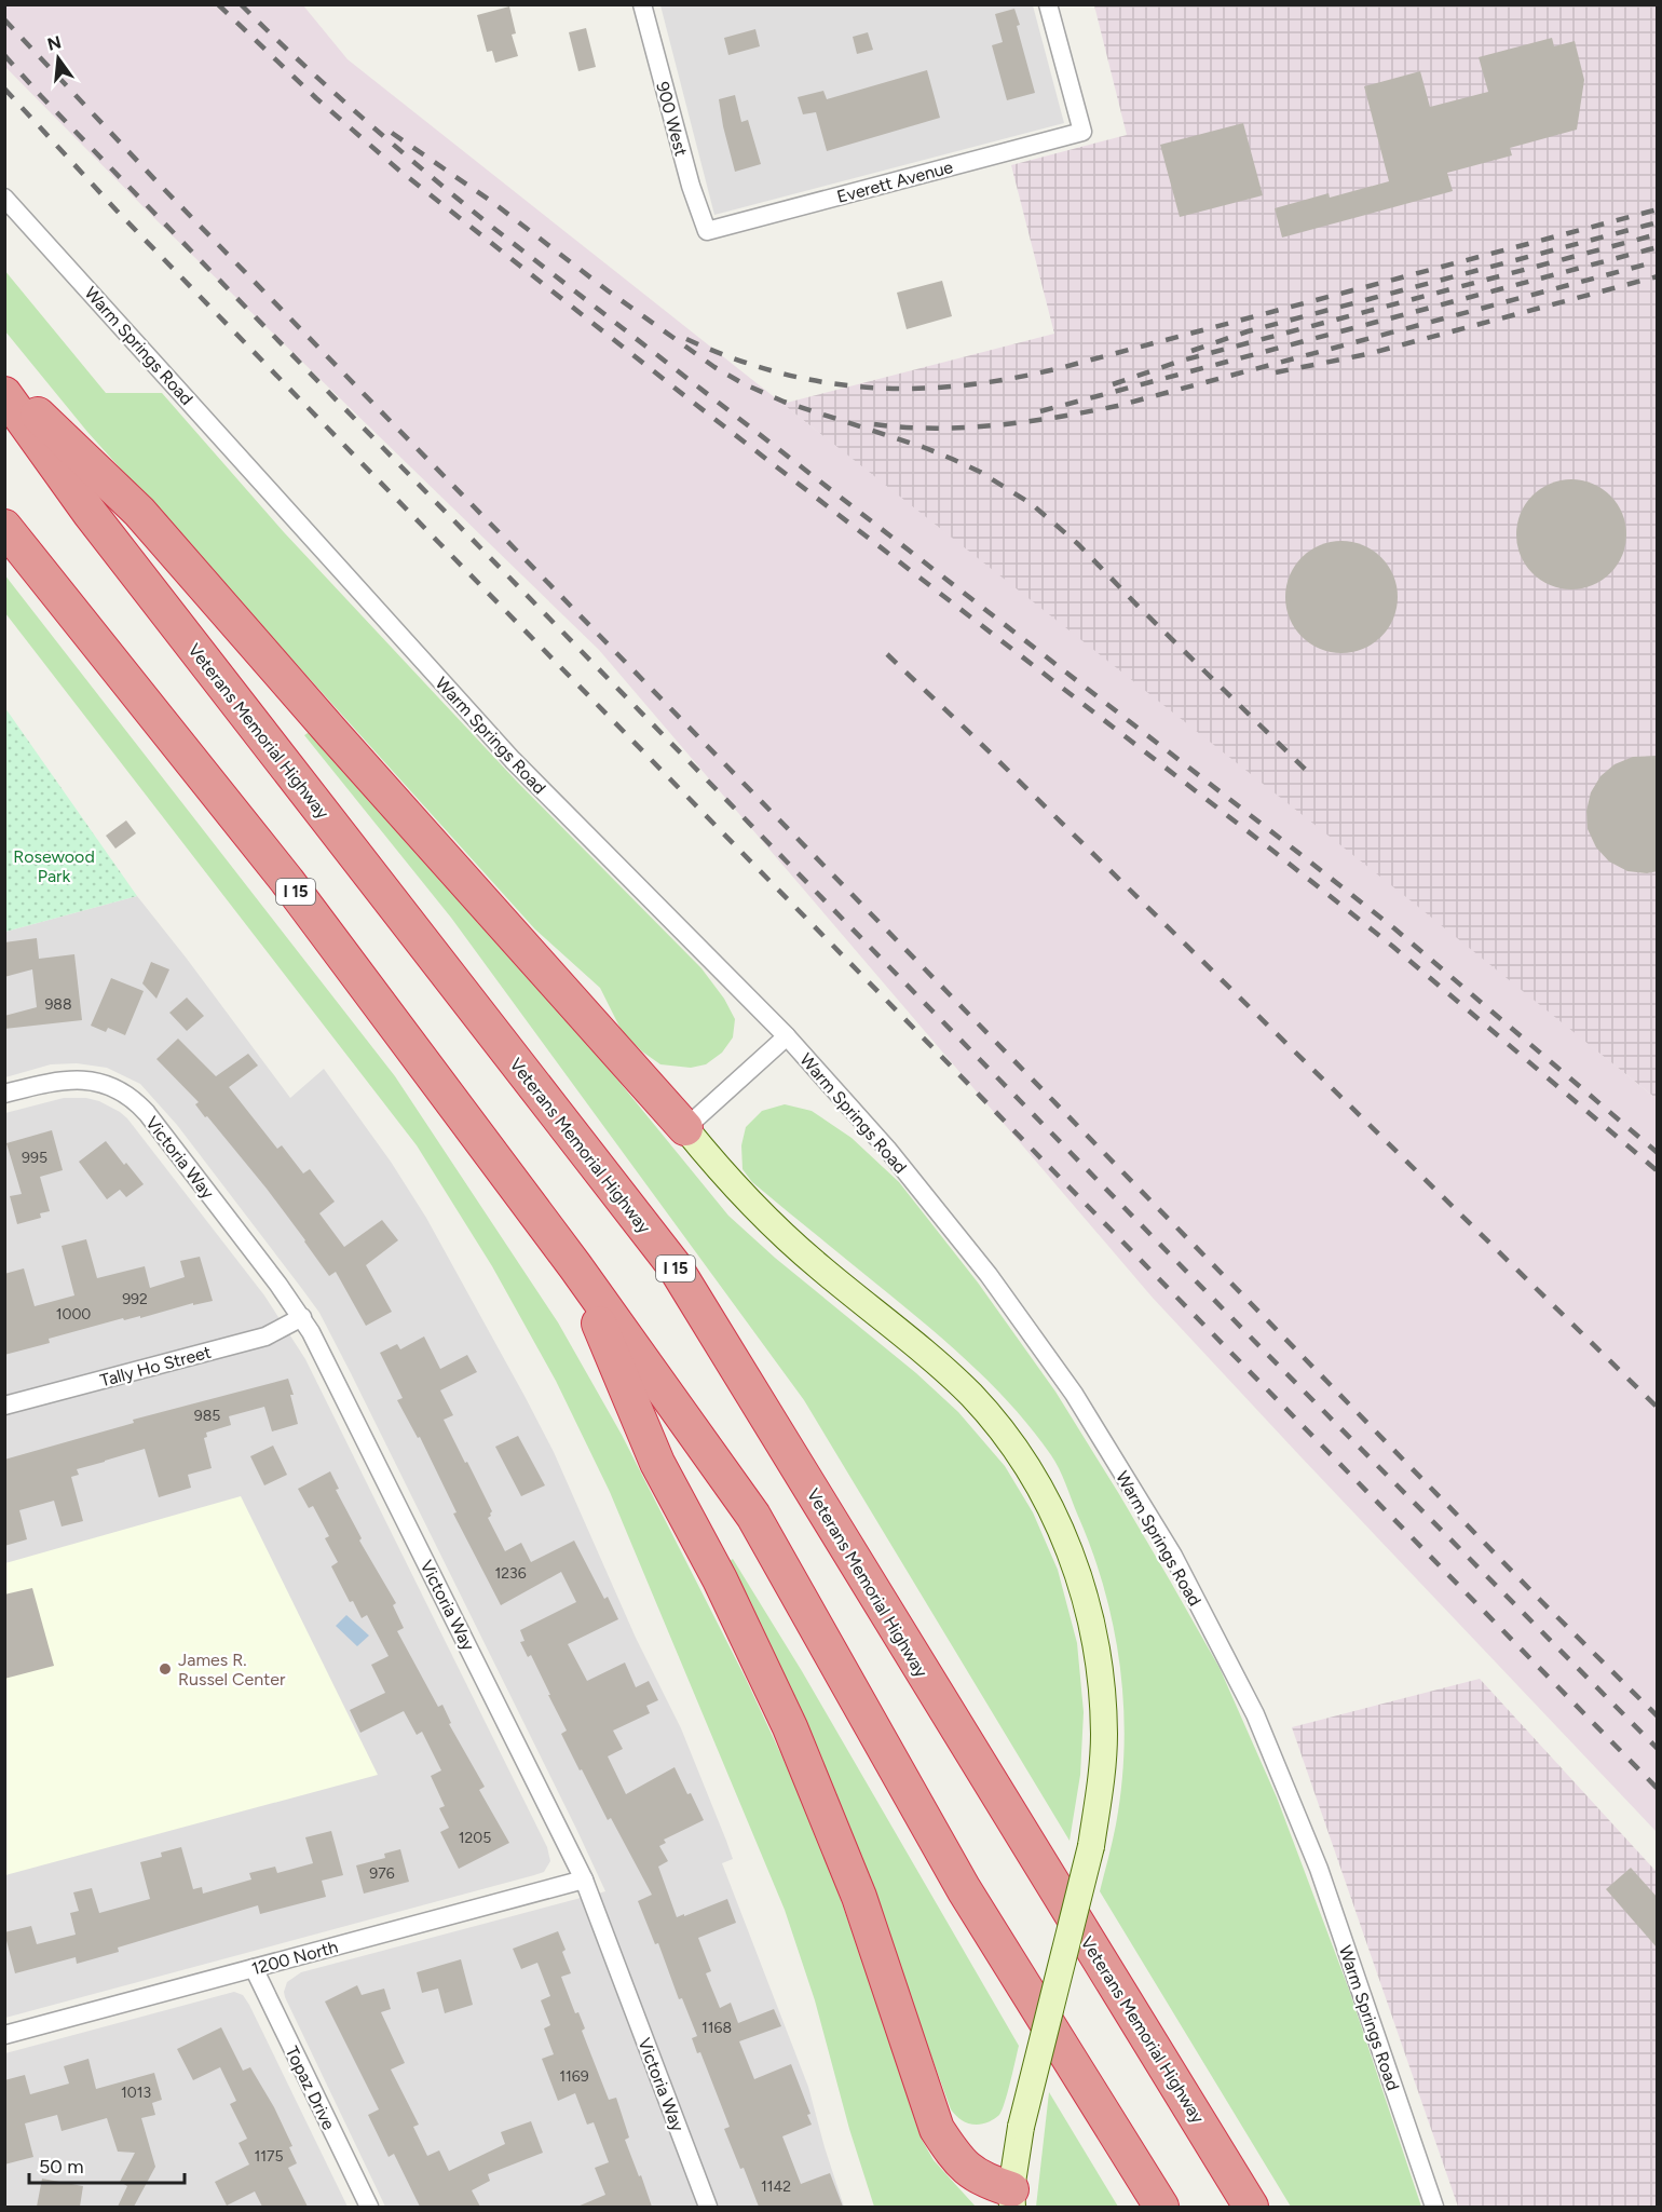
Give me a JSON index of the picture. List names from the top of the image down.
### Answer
{
  "streets": {
    "highway": ["Veterans Memorial Highway", "I 15"],
    "street": [
      "900 West",
      "Everett Avenue",
      "Warm Springs Road",
      "Victoria Way",
      "Tally Ho Street",
      "1200 North",
      "Topaz Drive"
    ]
  },
  "crossings": [
    ["900 West", "Everett Avenue"],
    ["Victoria Way", "Tally Ho Street"],
    ["Victoria Way", "1200 North"],
    ["1200 North", "Topaz Drive"]
  ],
  "parks": ["Rosewood Park"],
  "places": ["James R. Russel Center"],
  "house_numbers": [
    "988",
    "995",
    "992",
    "1000",
    "985",
    "1236",
    "1205",
    "976",
    "1168",
    "1169",
    "1013",
    "1175",
    "1142"
  ],
  "scale_bar": "50 m",
  "north": "top"
}
